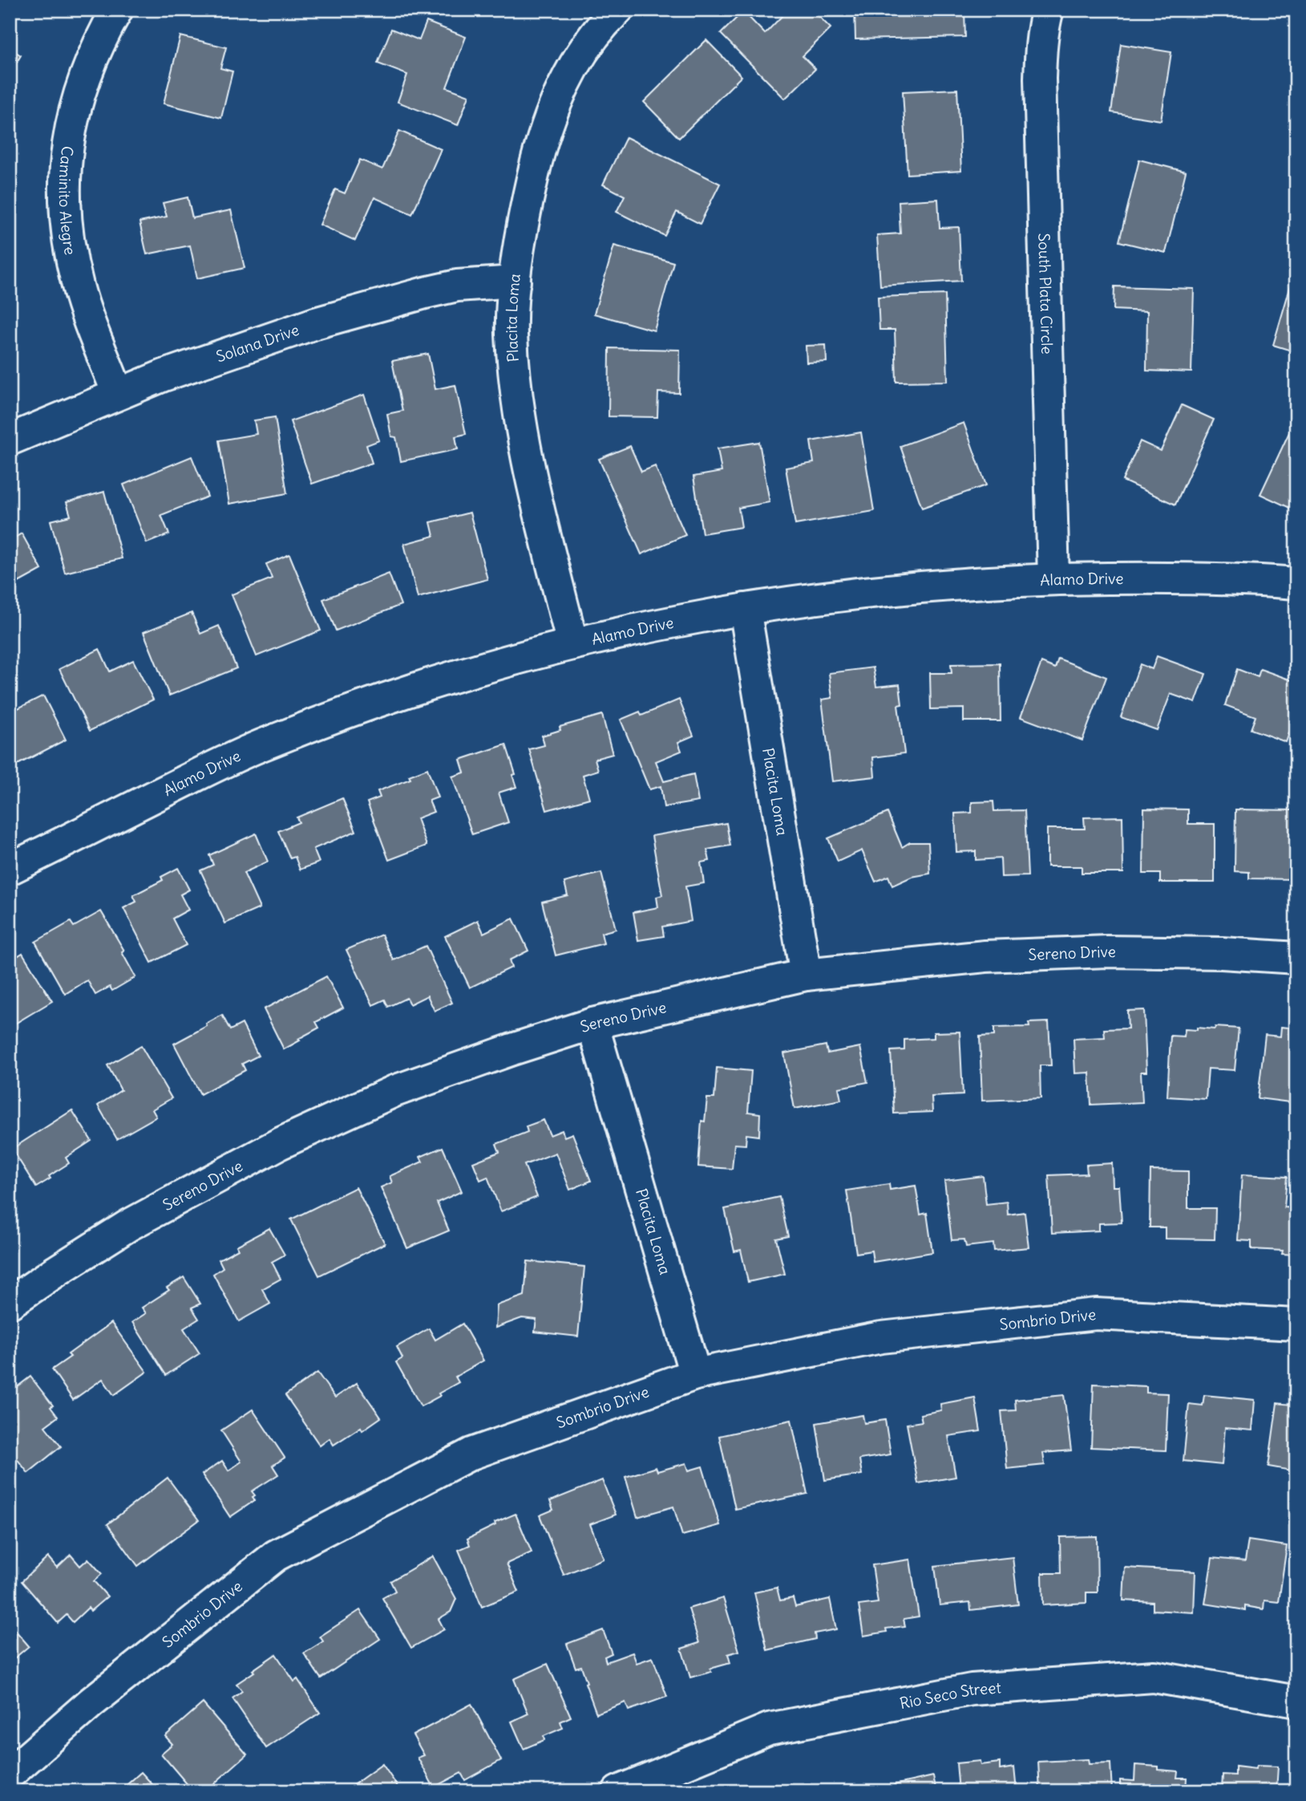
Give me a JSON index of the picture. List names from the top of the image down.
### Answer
{
  "streets": {
    "street": [
      "Caminito Alegre",
      "South Plata Circle",
      "Placita Loma",
      "Solana Drive",
      "Alamo Drive",
      "Sereno Drive",
      "Sombrio Drive",
      "Rio Seco Street"
    ]
  },
  "crossings": [
    ["Caminito Alegre", "Solana Drive"],
    ["South Plata Circle", "Alamo Drive"],
    ["Placita Loma", "Solana Drive"],
    ["Placita Loma", "Alamo Drive"],
    ["Placita Loma", "Sereno Drive"],
    ["Placita Loma", "Sombrio Drive"]
  ]
}
